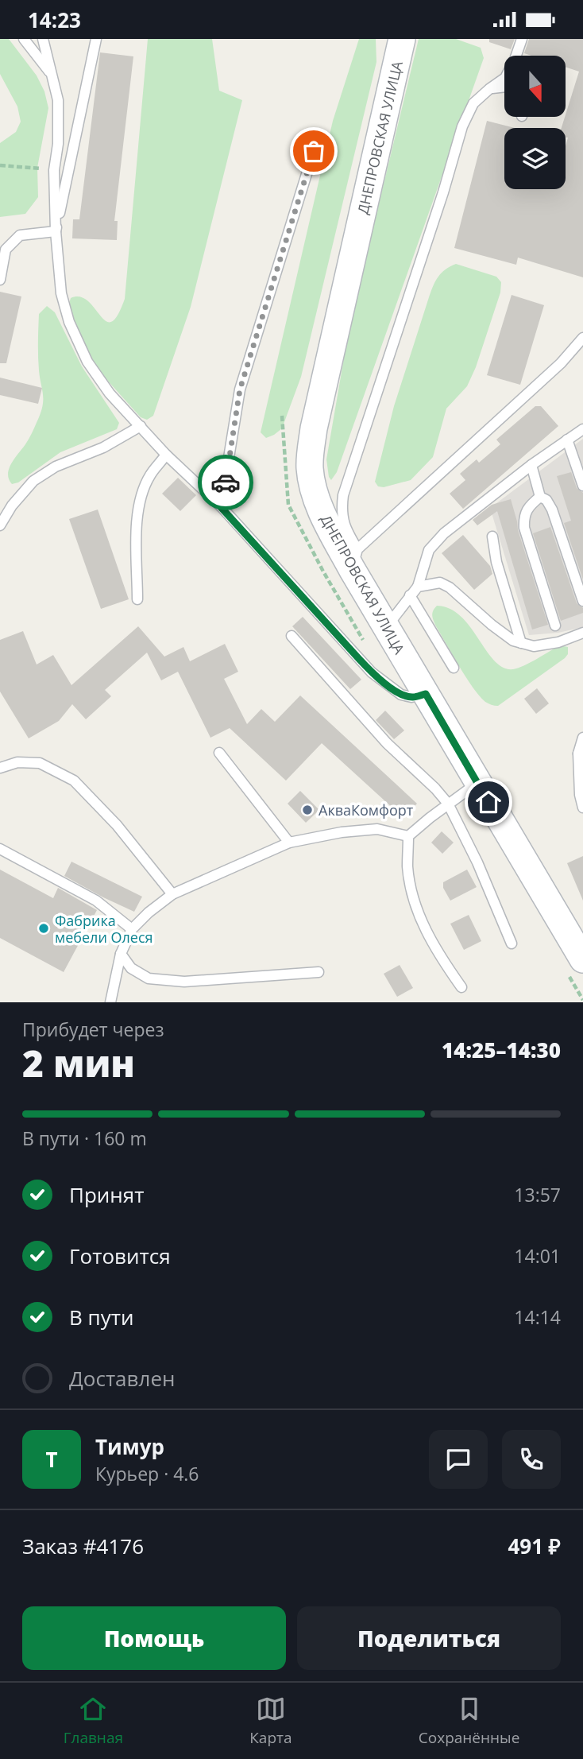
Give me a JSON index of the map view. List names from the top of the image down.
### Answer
{
  "streets": {
    "main road": ["ДНЕПРОВСКАЯ УЛИЦА"]
  },
  "places": ["АкваКомфорт", "Фабрика мебели Олеся"],
  "north": "bottom",
  "page": {
    "status": "14:23",
    "heading": ["2 мин", "Прибудет через", "14:25–14:30"],
    "panel": [
      "Тимур",
      "Курьер · 4.6",
      "Заказ #4176",
      "491 ₽"
    ],
    "bar": "В пути · 160 m",
    "list": [
      ["Принят", "13:57"],
      ["Готовится", "14:01"],
      ["В пути", "14:14"],
      "Доставлен"
    ],
    "round": "Т",
    "buttons": ["Помощь", "Поделиться"],
    "tabs": ["Главная", "Карта", "Сохранённые"]
  }
}
